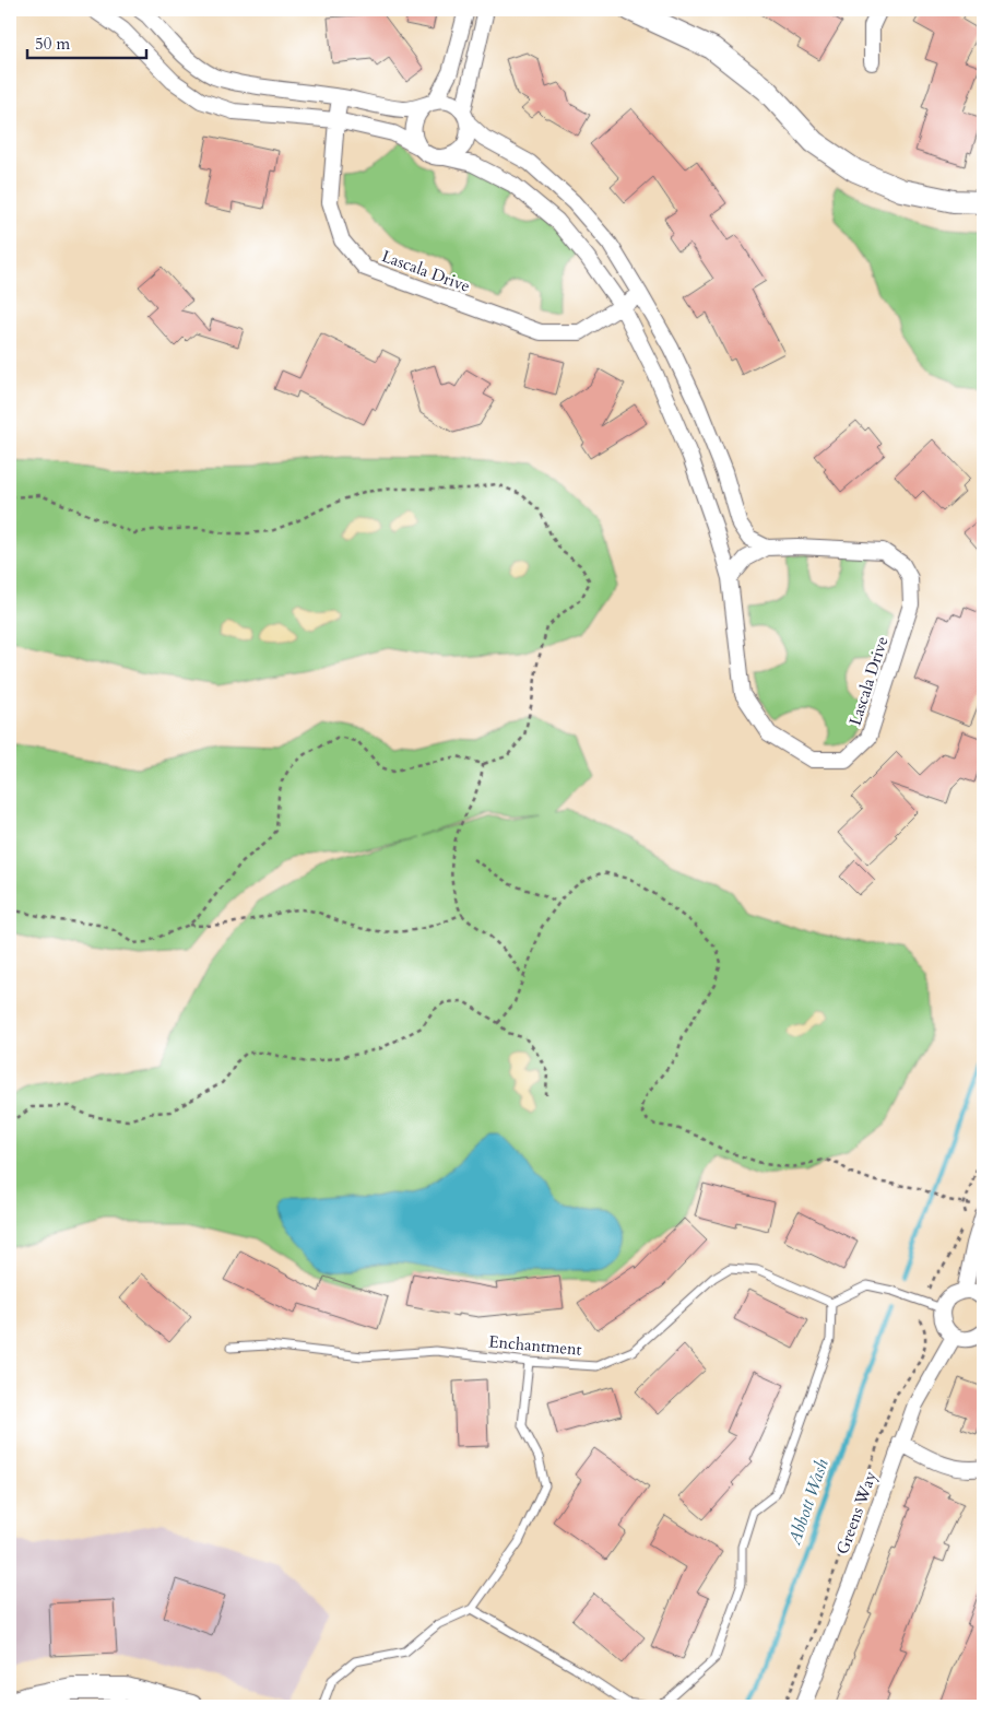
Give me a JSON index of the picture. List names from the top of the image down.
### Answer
{
  "streets": {
    "street": ["Lascala Drive", "Greens Way"],
    "lane": ["Enchantment"]
  },
  "water": ["Abbott Wash"],
  "scale_bar": "50 m"
}
